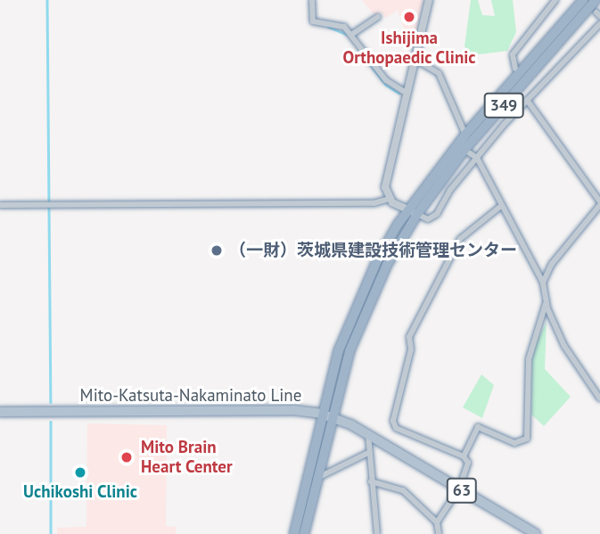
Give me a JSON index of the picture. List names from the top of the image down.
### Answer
{
  "streets": {
    "highway": ["349"],
    "main road": ["Mito-Katsuta-Nakaminato Line", "63"]
  },
  "crossings": [
    ["349", "Mito-Katsuta-Nakaminato Line"]
  ],
  "places": [
    "Ishijima Orthopaedic Clinic",
    "（一財）茨城県建設技術管理センター",
    "Mito Brain Heart Center",
    "Uchikoshi Clinic"
  ]
}
